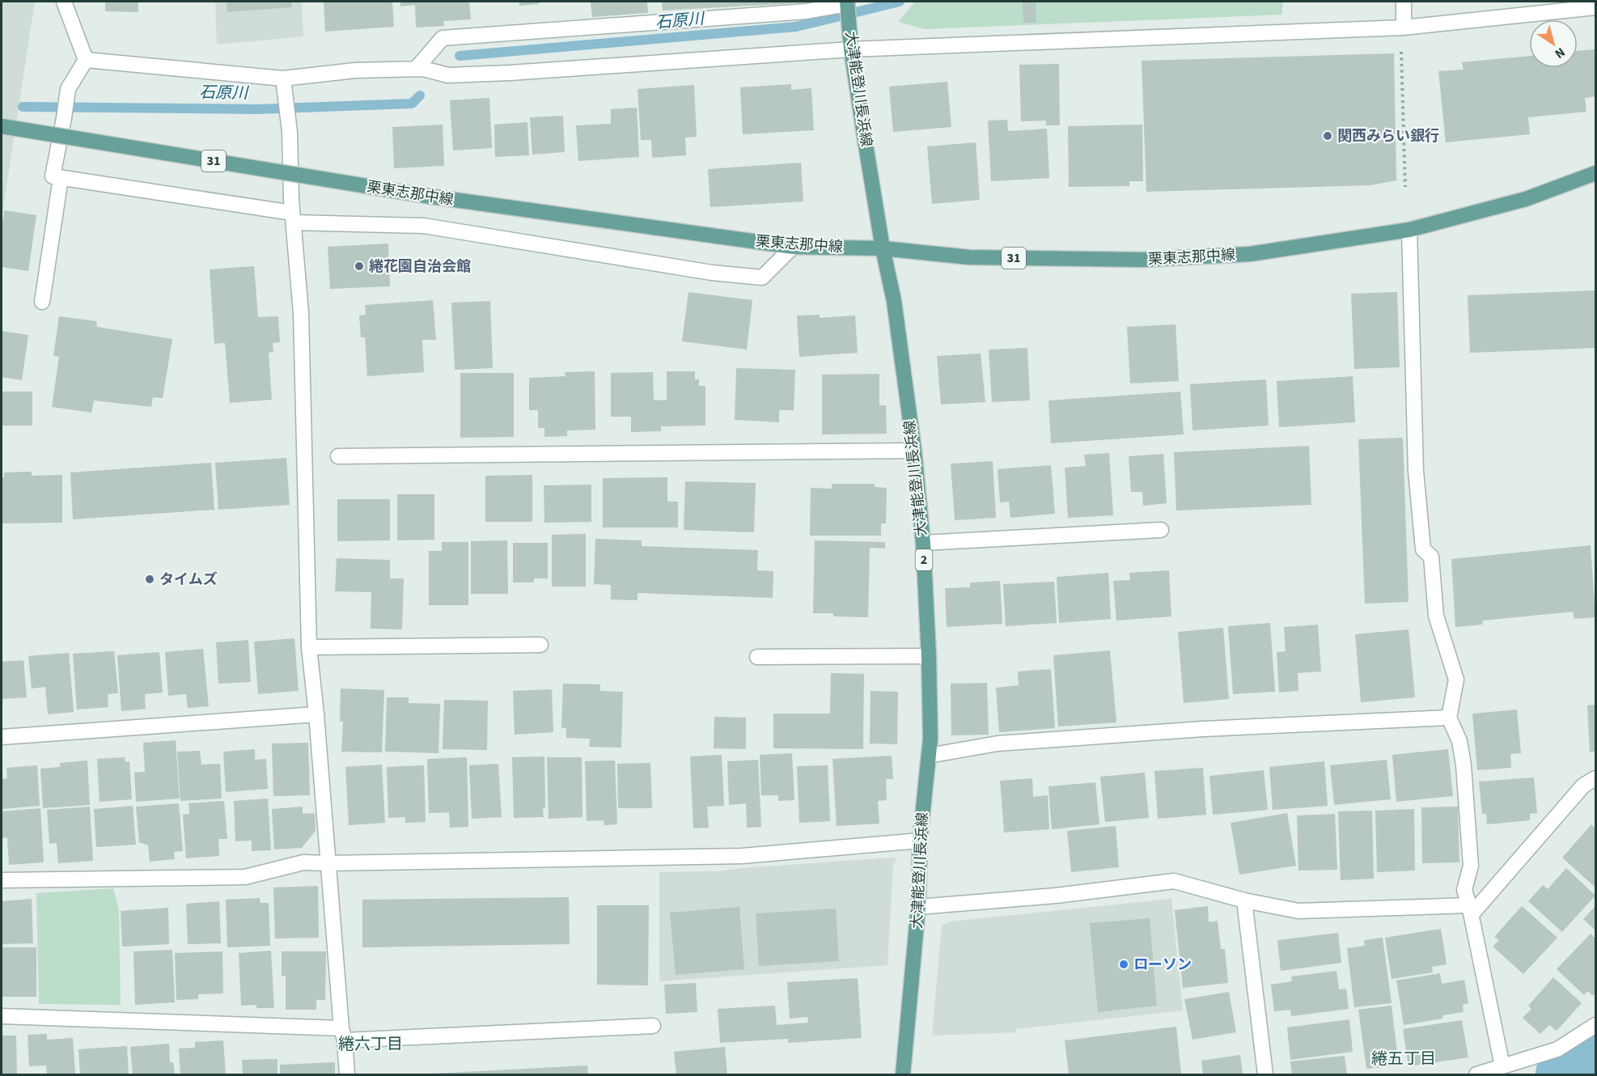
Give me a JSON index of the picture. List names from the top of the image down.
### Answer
{
  "streets": {
    "main road": [
      "大津能登川長浜線",
      "31",
      "栗東志那中線",
      "2"
    ]
  },
  "crossings": [
    ["大津能登川長浜線", "栗東志那中線"]
  ],
  "districts": ["綣六丁目", "綣五丁目"],
  "water": ["石原川"],
  "places": [
    "関西みらい銀行",
    "綣花園自治会館",
    "タイムズ",
    "ローソン"
  ],
  "north": "bottom right"
}
